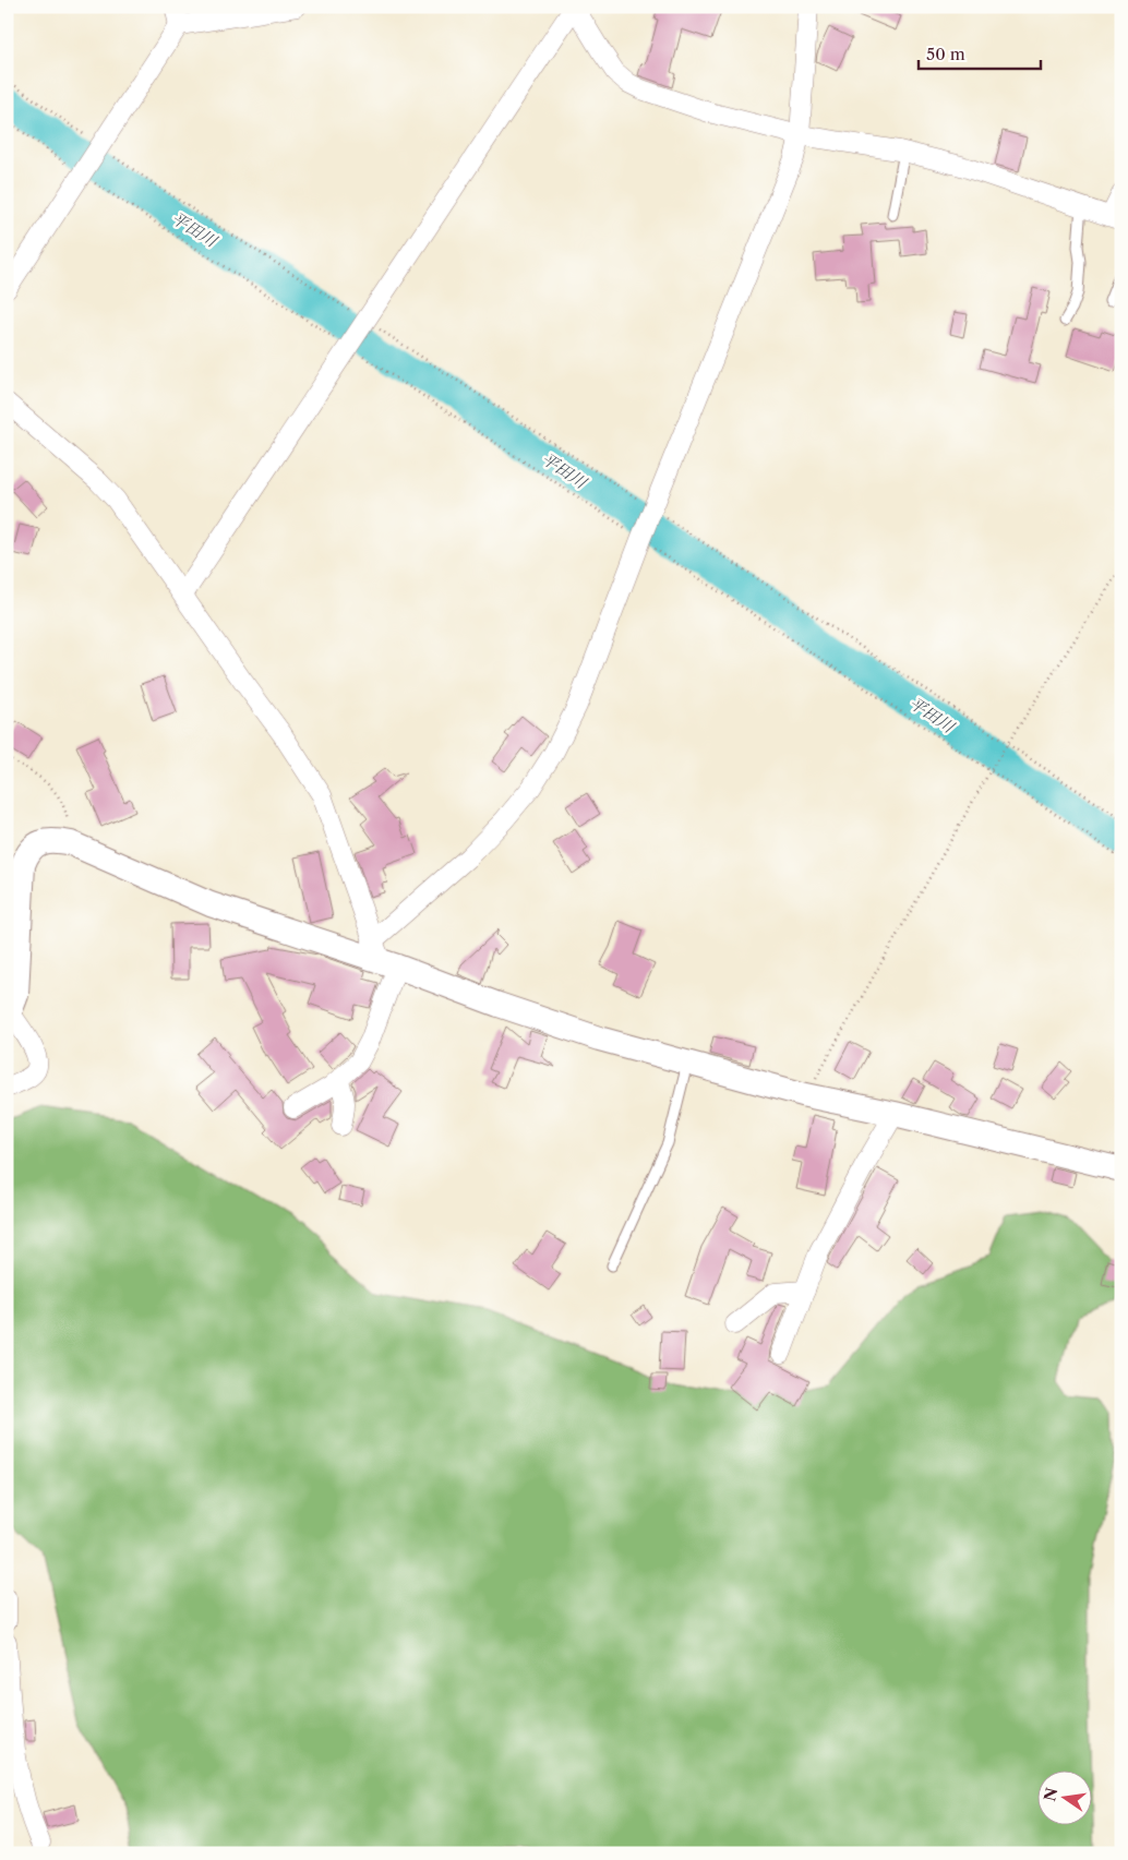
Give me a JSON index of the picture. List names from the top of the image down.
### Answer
{
  "water": ["平田川"],
  "scale_bar": "50 m",
  "north": "left"
}
